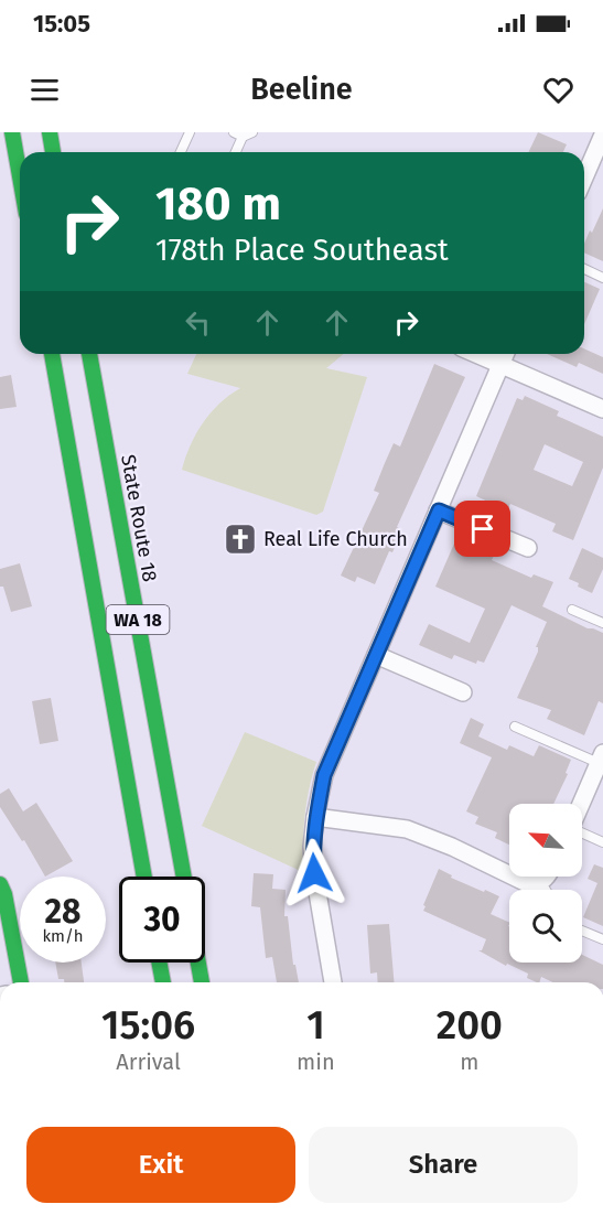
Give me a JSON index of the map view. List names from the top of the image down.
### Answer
{
  "streets": {
    "main road": ["State Route 18", "WA 18"]
  },
  "places": {
    "church": ["Real Life Church"]
  },
  "north": "top left",
  "page": {
    "status": "15:05",
    "header": "Beeline",
    "turn": ["180 m", "178th Place Southeast"],
    "speed": "28 km/h",
    "limit": "30",
    "eta": [
      "15:06",
      "Arrival",
      "1",
      "min",
      "200",
      "m"
    ],
    "buttons": ["Exit", "Share"]
  }
}
